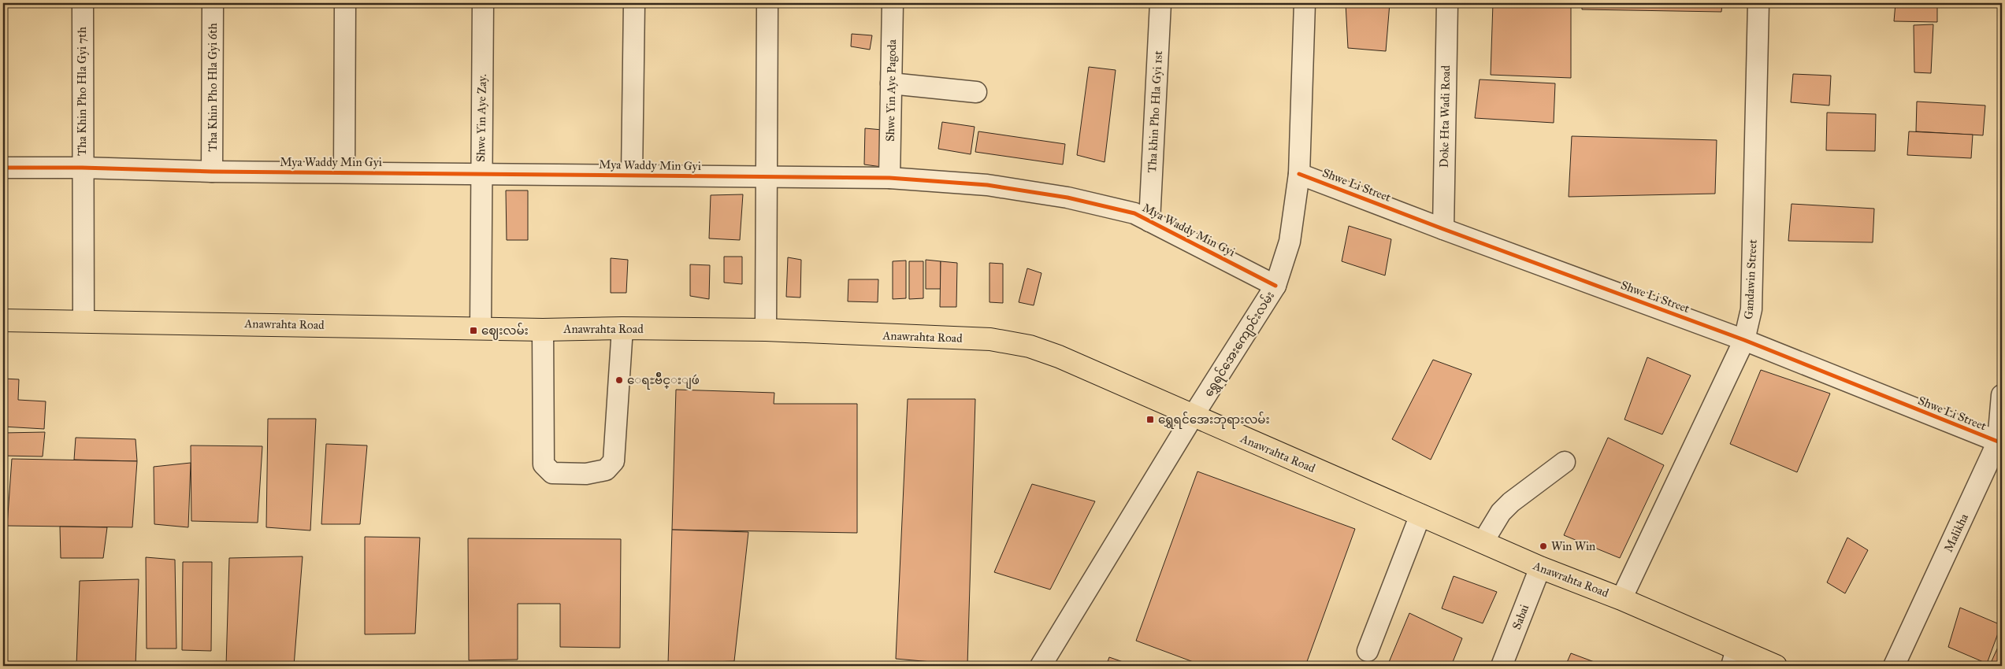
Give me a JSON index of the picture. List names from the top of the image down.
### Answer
{
  "streets": {
    "main road": ["Anawrahta Road"],
    "street": [
      "Tha Khin Pho Hla Gyi 6th",
      "Shwe Yin Aye Pagoda",
      "Tha Khin Pho Hla Gyi 7th",
      "Tha khin Pho Hla Gyi 1st",
      "Doke Hta Wadi Road",
      "Shwe Yin Aye Zay.",
      "Mya Waddy Min Gyi",
      "Shwe Li Street",
      "Gandawin Street",
      "ရွှေရင်အေးကျောင်းလမ်း",
      "Malikha",
      "Sabai"
    ]
  },
  "crossings": [
    ["Tha Khin Pho Hla Gyi 6th", "Mya Waddy Min Gyi"],
    ["Shwe Yin Aye Pagoda", "Mya Waddy Min Gyi"],
    ["Tha Khin Pho Hla Gyi 7th", "Mya Waddy Min Gyi"],
    ["Tha Khin Pho Hla Gyi 7th", "Anawrahta Road"],
    ["Tha khin Pho Hla Gyi 1st", "Mya Waddy Min Gyi"],
    ["Doke Hta Wadi Road", "Shwe Li Street"],
    ["Shwe Yin Aye Zay.", "Mya Waddy Min Gyi"],
    ["Shwe Yin Aye Zay.", "Anawrahta Road"],
    ["Mya Waddy Min Gyi", "ရွှေရင်အေးကျောင်းလမ်း"],
    ["Shwe Li Street", "Gandawin Street"],
    ["Shwe Li Street", "ရွှေရင်အေးကျောင်းလမ်း"],
    ["Shwe Li Street", "Malikha"],
    ["Gandawin Street", "Anawrahta Road"],
    ["Anawrahta Road", "ရွှေရင်အေးကျောင်းလမ်း"],
    ["Anawrahta Road", "Sabai"]
  ],
  "places": {
    "transit": ["ဈေးလမ်း", "ရွှေရင်အေးဘုရားလမ်း"],
    "other": ["ေရႊဗ်ိဳင္းျဖဴ", "Win Win"]
  }
}
